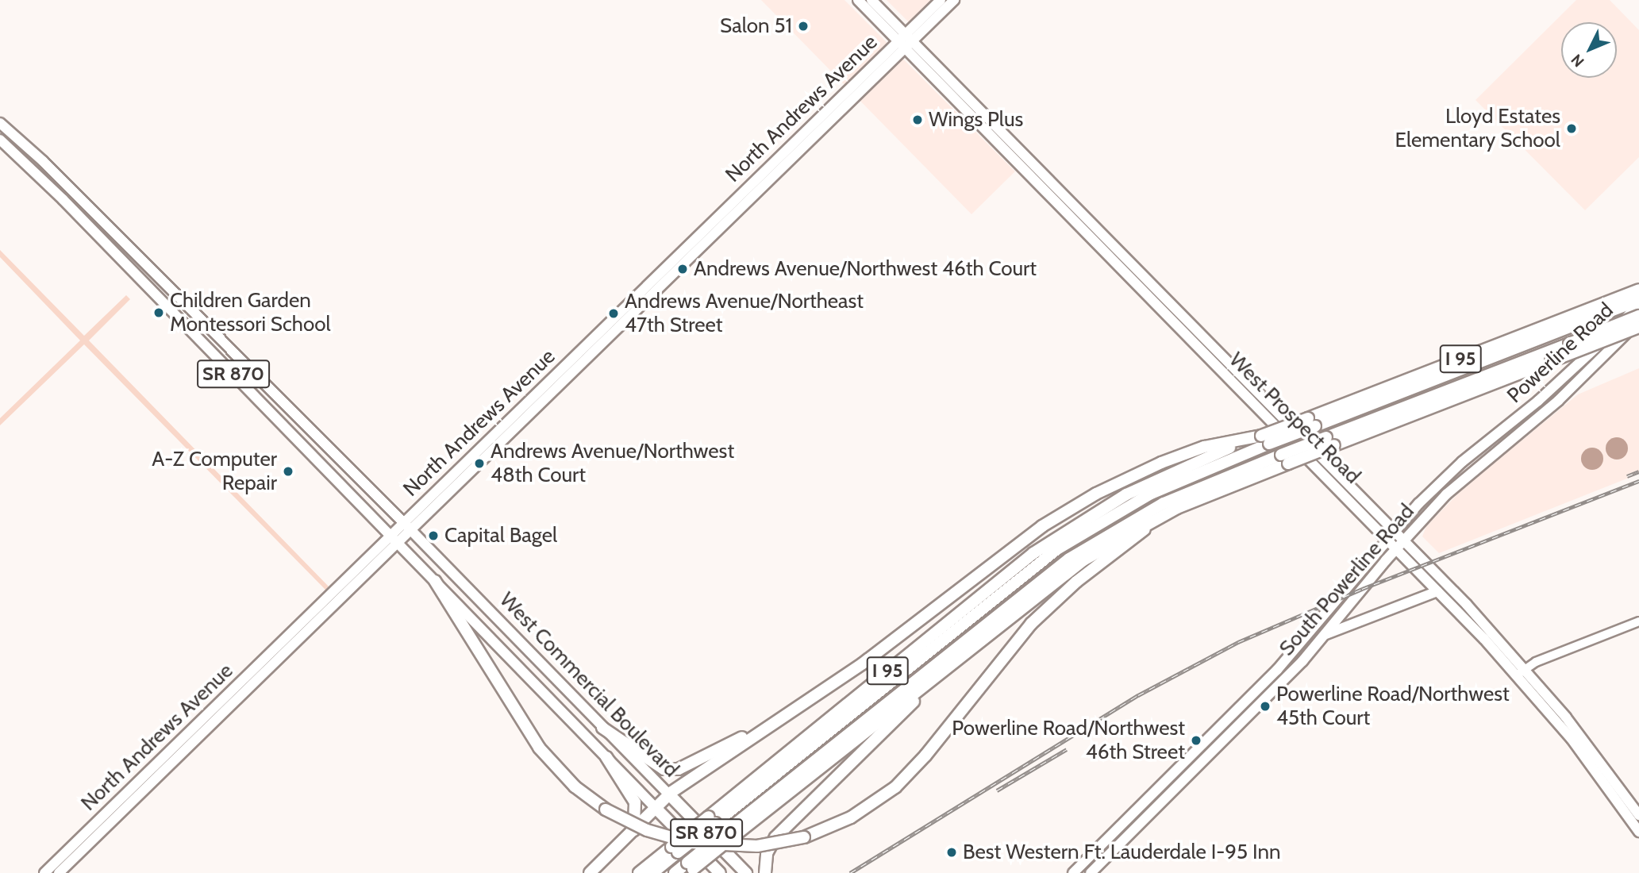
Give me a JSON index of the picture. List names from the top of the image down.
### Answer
{
  "streets": {
    "highway": ["I 95", "SR 870", "West Commercial Boulevard"],
    "main road": [
      "North Andrews Avenue",
      "Powerline Road",
      "West Prospect Road",
      "South Powerline Road"
    ]
  },
  "crossings": [
    ["North Andrews Avenue", "SR 870"],
    ["North Andrews Avenue", "West Prospect Road"],
    ["North Andrews Avenue", "West Commercial Boulevard"],
    ["Powerline Road", "South Powerline Road"],
    ["SR 870", "West Commercial Boulevard"],
    ["West Prospect Road", "South Powerline Road"]
  ],
  "places": [
    "Salon 51",
    "Wings Plus",
    "Lloyd Estates Elementary School",
    "Andrews Avenue/Northwest 46th Court",
    "Children Garden Montessori School",
    "Andrews Avenue/Northeast 47th Street",
    "Andrews Avenue/Northwest 48th Court",
    "A-Z Computer Repair",
    "Capital Bagel",
    "Powerline Road/Northwest 45th Court",
    "Powerline Road/Northwest 46th Street",
    "Best Western Ft. Lauderdale I-95 Inn"
  ],
  "north": "bottom left"
}
